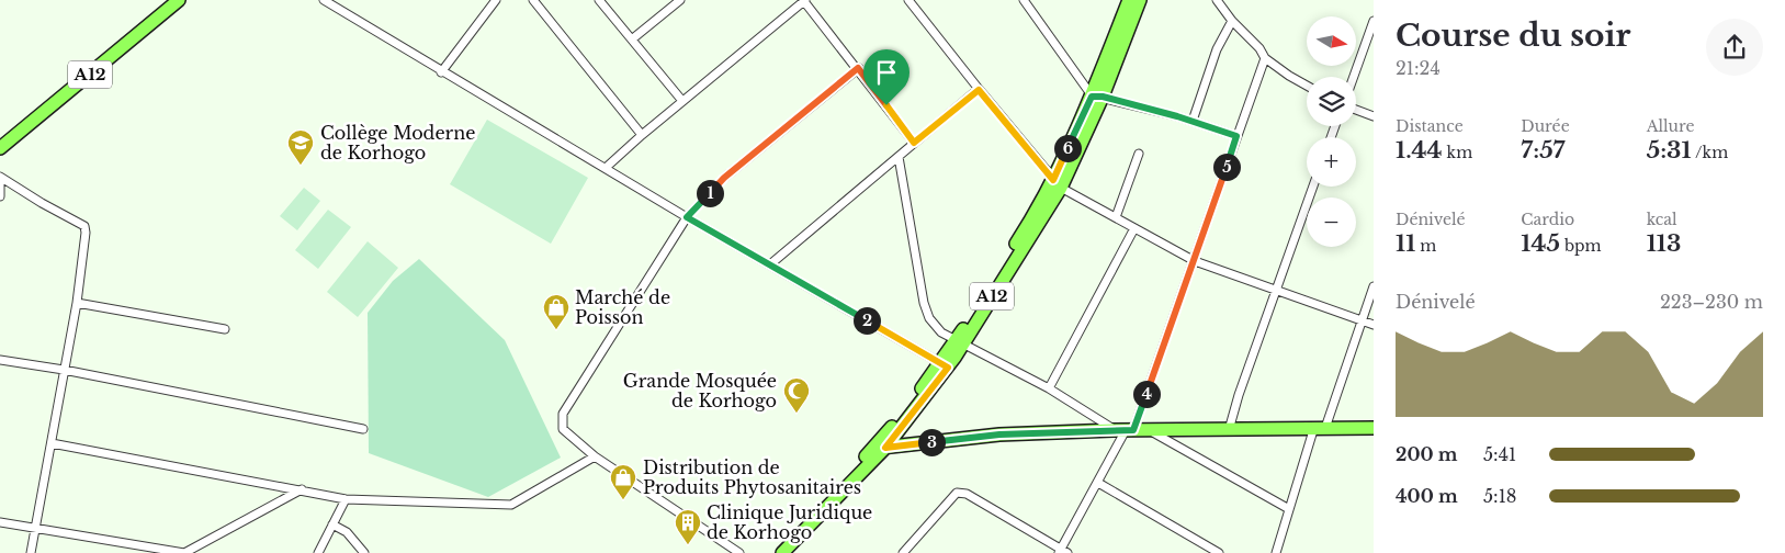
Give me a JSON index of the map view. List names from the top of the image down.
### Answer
{
  "streets": {
    "main road": ["A12"]
  },
  "places": {
    "school or university": ["Collège Moderne de Korhogo"],
    "shop": ["Marché de Poisson", "Distribution de Produits Phytosanitaires"],
    "mosque": ["Grande Mosquée de Korhogo"],
    "building": ["Clinique Juridique de Korhogo"]
  },
  "north": "right",
  "page": {
    "heading": ["Course du soir", "21:24"],
    "map_buttons": ["+", "−"],
    "stats": [
      ["Distance", "1.44 km"],
      ["Durée", "7:57"],
      ["Allure", "5:31 /km"],
      ["Dénivelé", "11 m"],
      ["Cardio", "145 bpm"],
      ["kcal", "113"]
    ],
    "pins": [
      "6",
      "5",
      "1",
      "2",
      "4",
      "3"
    ],
    "chart": ["Dénivelé", "223–230 m"],
    "list": [
      {
        "name": "200 m",
        "note": "5:41"
      },
      {
        "name": "400 m",
        "note": "5:18"
      }
    ]
  }
}
